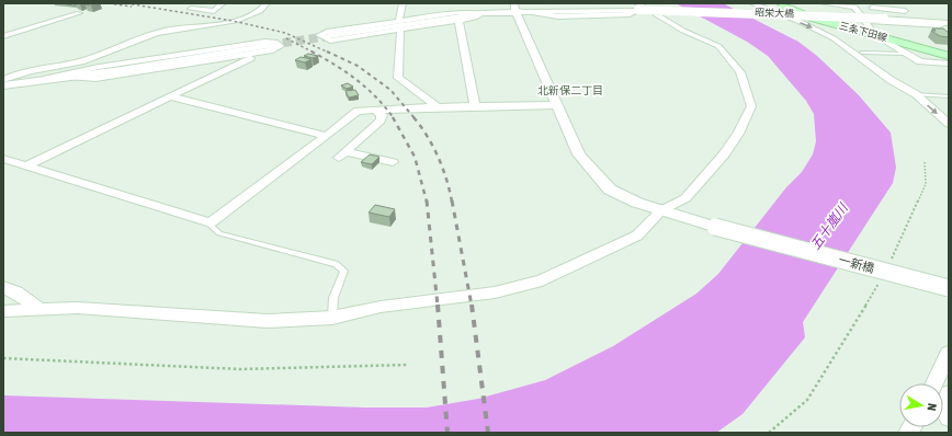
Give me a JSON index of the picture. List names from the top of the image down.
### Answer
{
  "streets": {
    "main road": ["三条下田線"],
    "street": ["昭栄大橋", "一新橋"]
  },
  "crossings": [
    ["昭栄大橋", "一新橋"]
  ],
  "districts": ["北新保二丁目"],
  "water": ["五十嵐川"],
  "north": "right"
}
